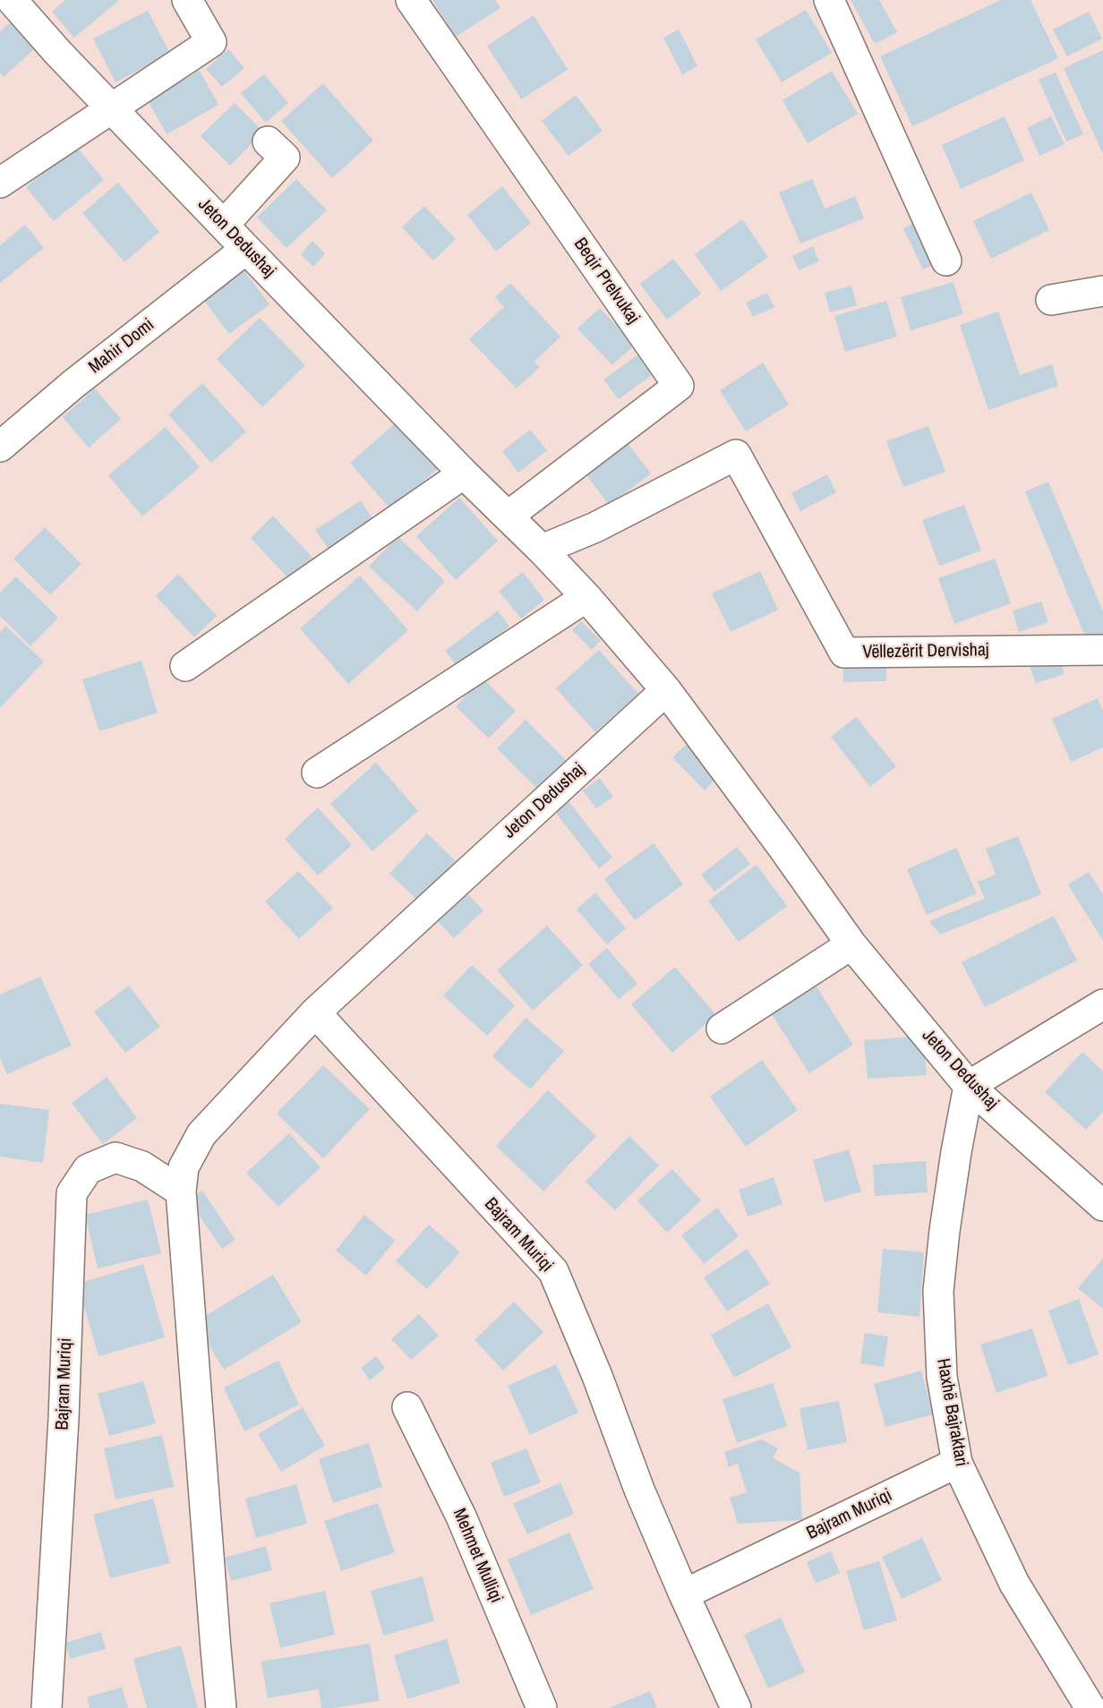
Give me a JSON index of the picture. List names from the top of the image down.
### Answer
{
  "streets": {
    "street": [
      "Jeton Dedushaj",
      "Beqir Prelvukaj",
      "Mahir Domi",
      "Vëllezërit Dervishaj",
      "Bajram Muriqi",
      "Haxhë Bajraktari",
      "Mehmet Mulliqi"
    ]
  },
  "crossings": [
    ["Jeton Dedushaj", "Beqir Prelvukaj"],
    ["Jeton Dedushaj", "Mahir Domi"],
    ["Jeton Dedushaj", "Vëllezërit Dervishaj"],
    ["Jeton Dedushaj", "Bajram Muriqi"],
    ["Jeton Dedushaj", "Haxhë Bajraktari"],
    ["Bajram Muriqi", "Haxhë Bajraktari"]
  ]
}
